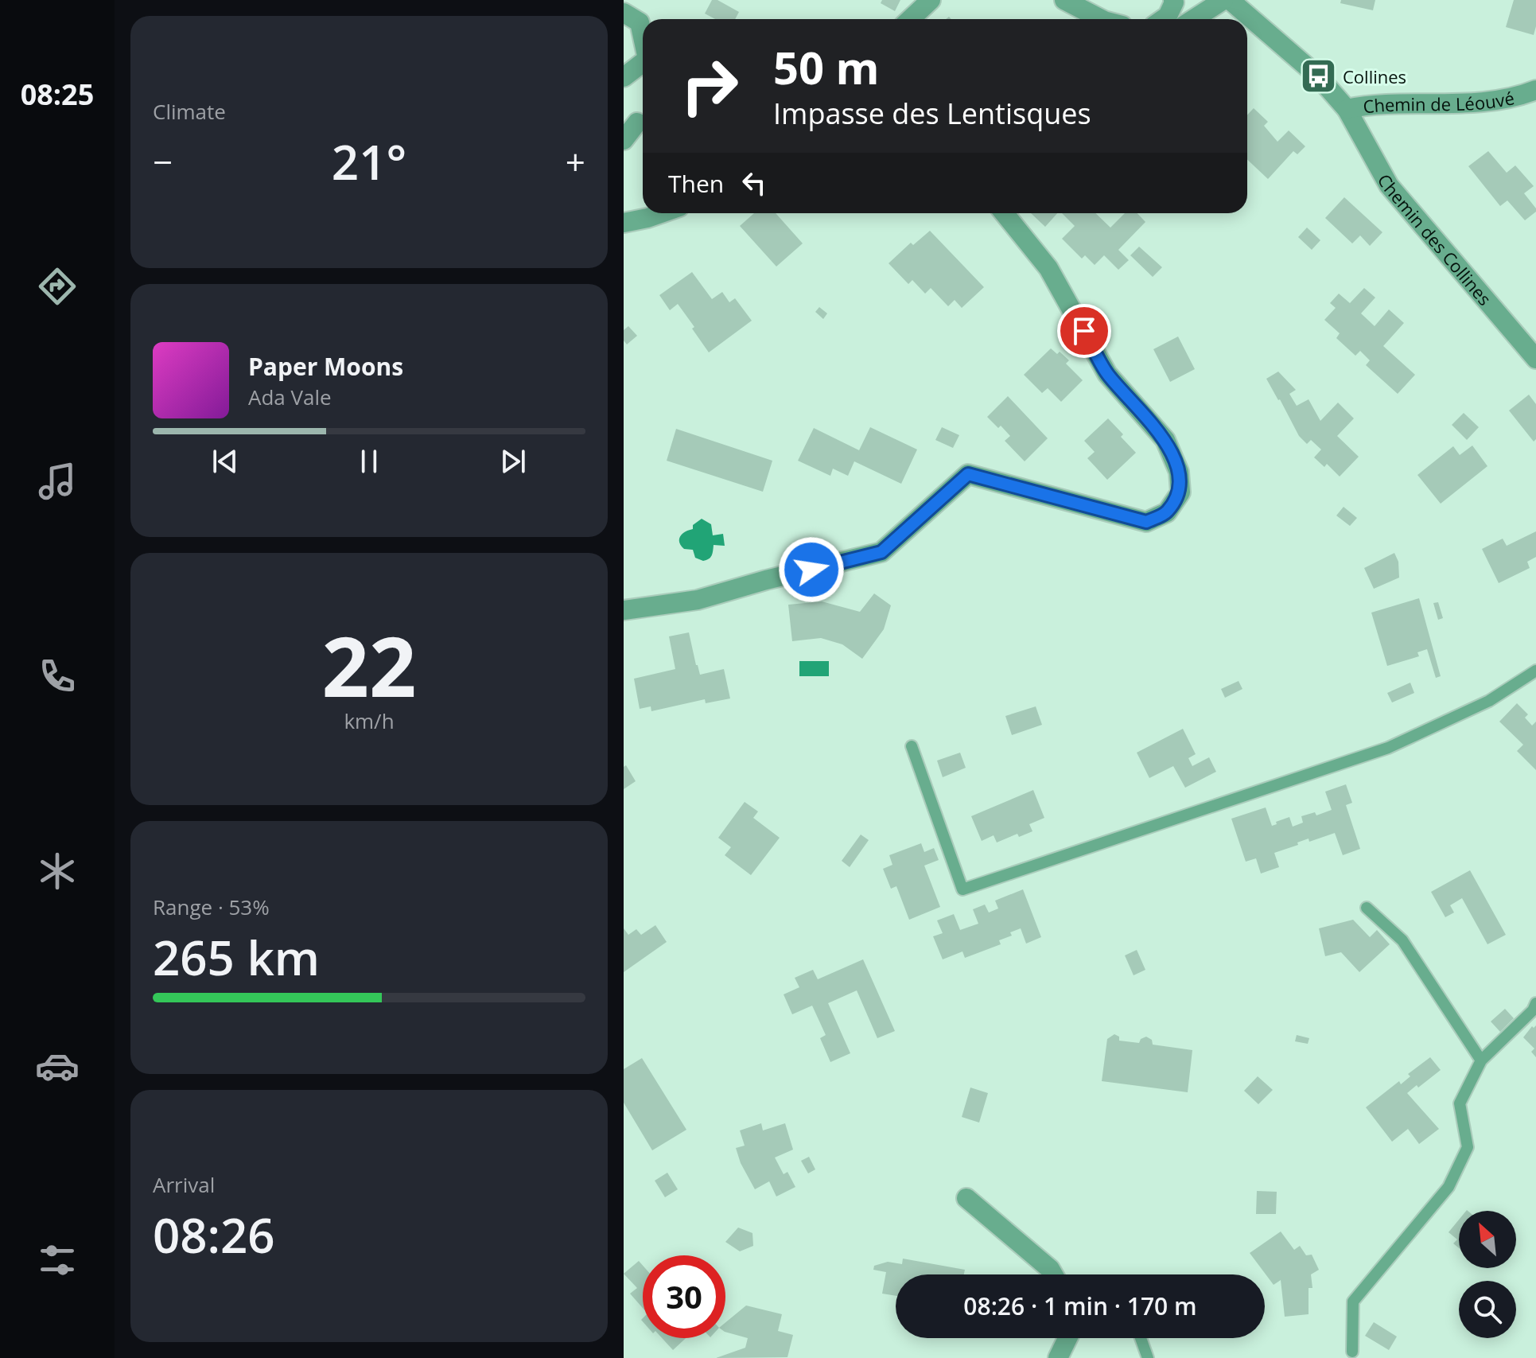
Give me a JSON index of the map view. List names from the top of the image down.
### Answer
{
  "streets": {
    "street": ["Chemin de Léouvé", "Chemin des Collines"]
  },
  "crossings": [
    ["Chemin de Léouvé", "Chemin des Collines"]
  ],
  "places": {
    "bus stop": ["Collines"]
  },
  "north": "top left",
  "page": {
    "tabs": "08:25",
    "tile": [
      "Climate",
      ["22", "km/h"],
      ["Range · 53%", "265 km"],
      ["Arrival", "08:26"]
    ],
    "turn": ["50 m", "Impasse des Lentisques"],
    "heat": ["−", "21°", "+"],
    "then": "Then",
    "song": ["Paper Moons", "Ada Vale"],
    "limit": "30",
    "trip": "08:26 · 1 min · 170 m"
  }
}
